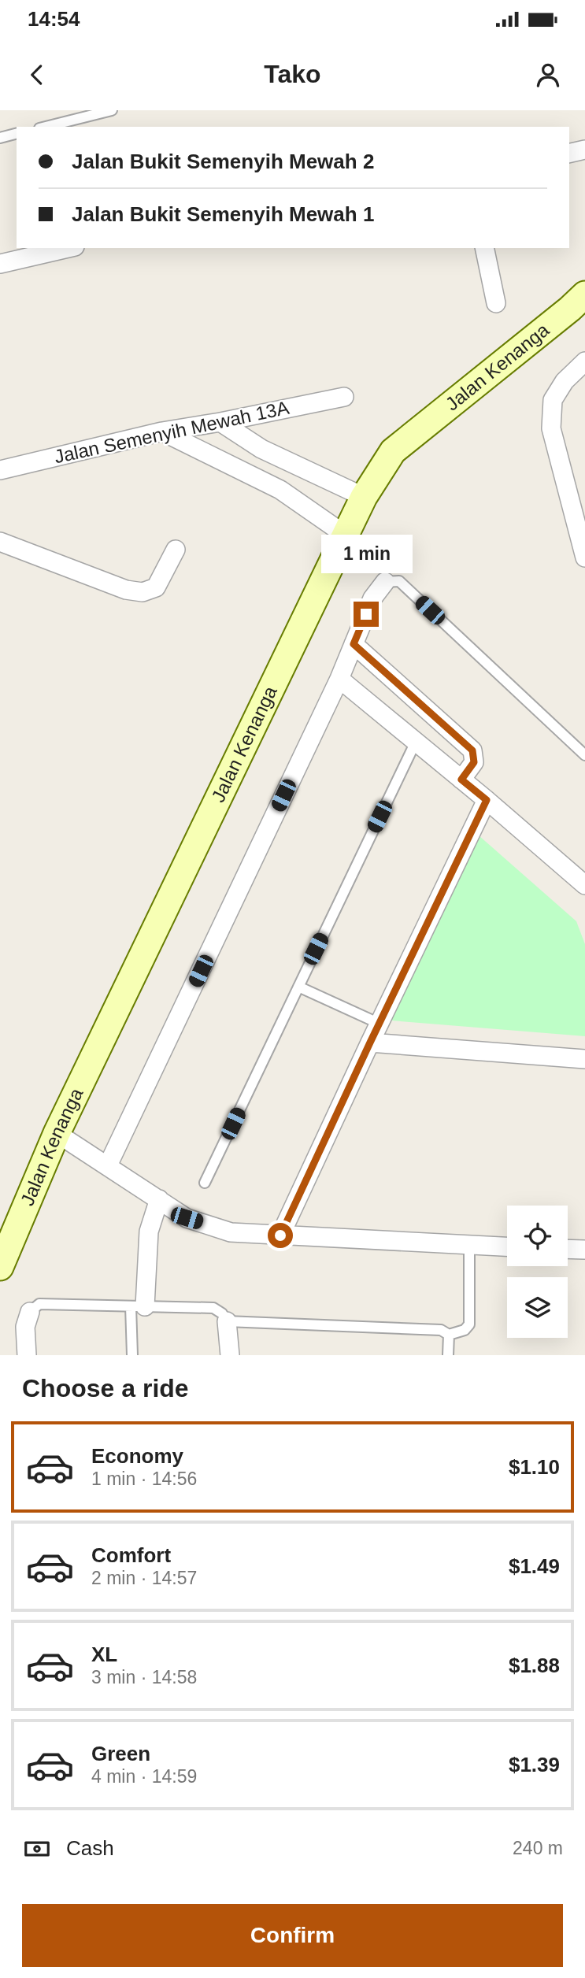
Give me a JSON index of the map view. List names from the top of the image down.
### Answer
{
  "streets": {
    "street": ["Jalan Kenanga", "Jalan Semenyih Mewah 13A"]
  },
  "page": {
    "status": "14:54",
    "header": "Tako",
    "banner": ["Jalan Bukit Semenyih Mewah 2", "Jalan Bukit Semenyih Mewah 1"],
    "bubble": "1 min",
    "heading": "Choose a ride",
    "list": [
      {
        "name": "Economy",
        "note": "1 min · 14:56",
        "value": "$1.10"
      },
      {
        "name": "Comfort",
        "note": "2 min · 14:57",
        "value": "$1.49"
      },
      {
        "name": "XL",
        "note": "3 min · 14:58",
        "value": "$1.88"
      },
      {
        "name": "Green",
        "note": "4 min · 14:59",
        "value": "$1.39"
      }
    ],
    "pay": ["Cash", "240 m"],
    "buttons": "Confirm"
  }
}
